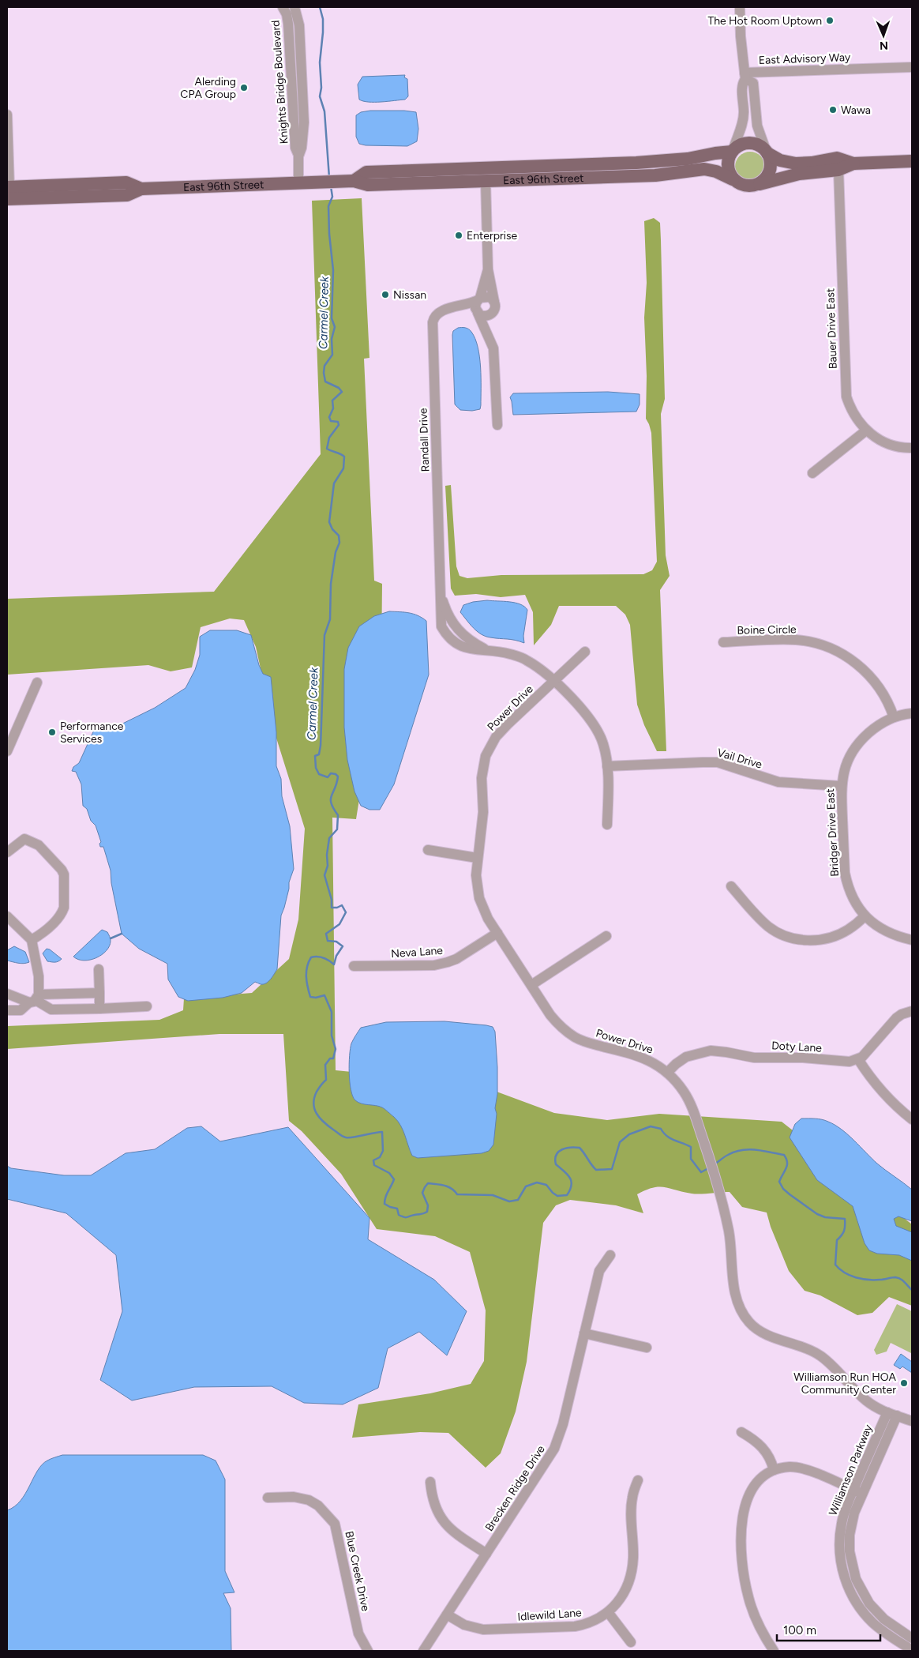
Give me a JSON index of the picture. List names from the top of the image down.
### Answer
{
  "streets": {
    "main road": ["East 96th Street"],
    "street": [
      "East Advisory Way",
      "Knights Bridge Boulevard",
      "Bauer Drive East",
      "Randall Drive",
      "Boine Circle",
      "Power Drive",
      "Vail Drive",
      "Bridger Drive East",
      "Neva Lane",
      "Doty Lane",
      "Williamson Parkway",
      "Brecken Ridge Drive",
      "Blue Creek Drive",
      "Idlewild Lane"
    ]
  },
  "crossings": [
    ["Knights Bridge Boulevard", "East 96th Street"],
    ["Randall Drive", "Power Drive"],
    ["Randall Drive", "Vail Drive"],
    ["Boine Circle", "Bridger Drive East"],
    ["Power Drive", "Neva Lane"],
    ["Power Drive", "Doty Lane"],
    ["Power Drive", "Williamson Parkway"],
    ["Vail Drive", "Bridger Drive East"],
    ["Brecken Ridge Drive", "Idlewild Lane"]
  ],
  "water": ["Carmel Creek"],
  "places": [
    "The Hot Room Uptown",
    "Alerding CPA Group",
    "Wawa",
    "Enterprise",
    "Nissan",
    "Performance Services",
    "Williamson Run HOA Community Center"
  ],
  "scale_bar": "100 m",
  "north": "bottom"
}
